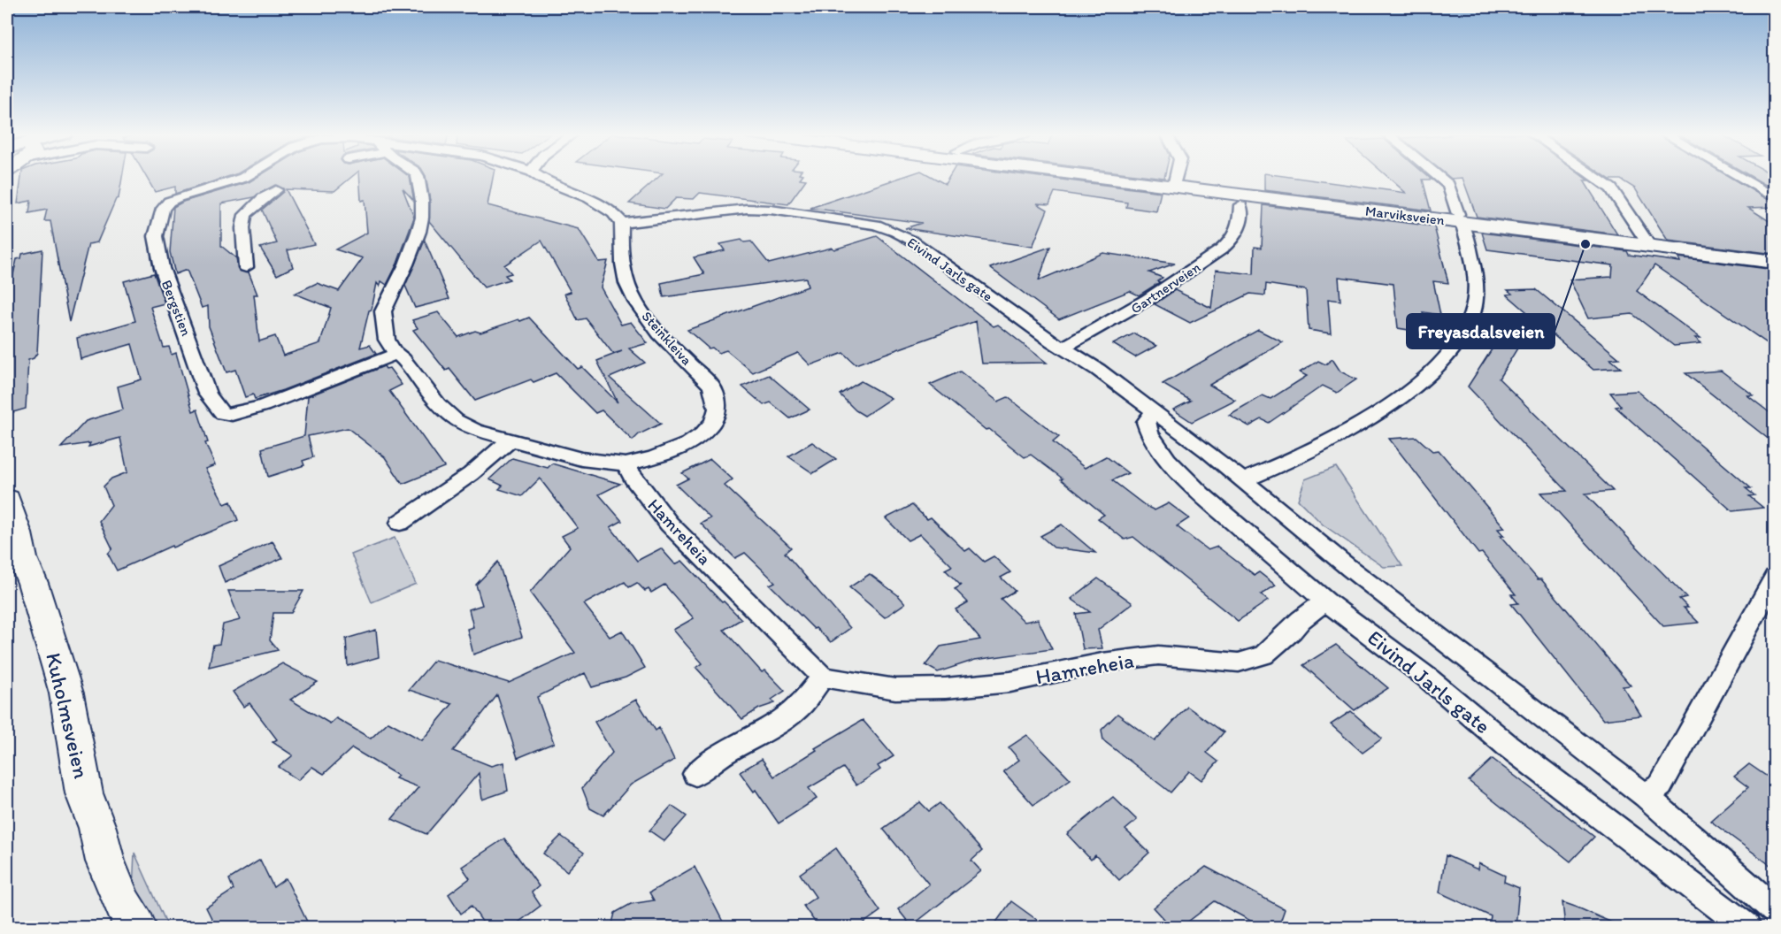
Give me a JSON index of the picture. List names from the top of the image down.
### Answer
{
  "streets": {
    "main road": ["Marviksveien", "Kuholmsveien"],
    "street": [
      "Eivind Jarls gate",
      "Gartnerveien",
      "Bergstien",
      "Steinkleiva",
      "Hamreheia"
    ]
  },
  "crossings": [
    ["Eivind Jarls gate", "Gartnerveien"],
    ["Eivind Jarls gate", "Steinkleiva"],
    ["Eivind Jarls gate", "Hamreheia"],
    ["Steinkleiva", "Hamreheia"]
  ],
  "places": ["Freyasdalsveien"]
}
